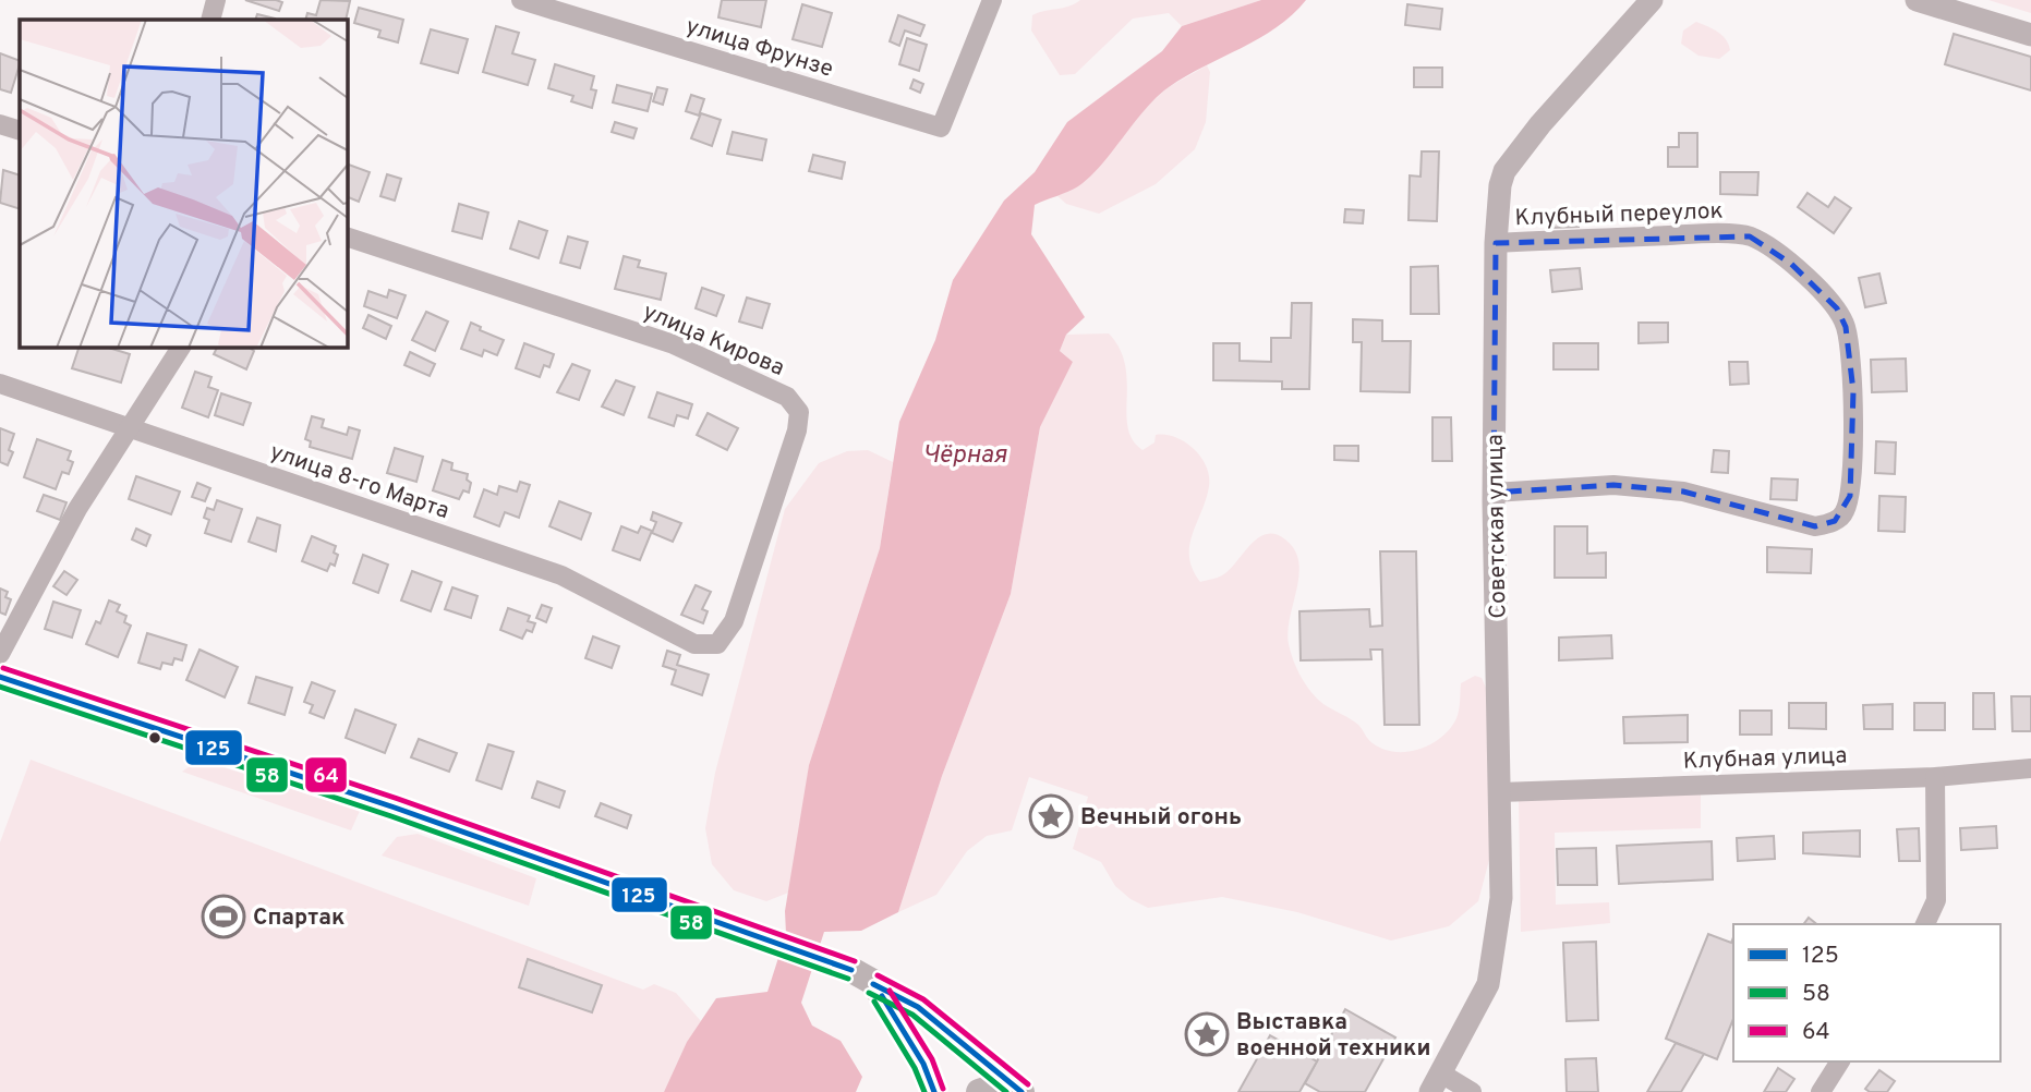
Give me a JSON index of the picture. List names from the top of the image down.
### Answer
{
  "streets": {
    "street": [
      "улица Фрунзе",
      "Клубный переулок",
      "улица Кирова",
      "улица 8-го Марта",
      "Советская улица",
      "Клубная улица"
    ]
  },
  "crossings": [
    ["Клубный переулок", "Советская улица"],
    ["улица Кирова", "улица 8-го Марта"],
    ["Советская улица", "Клубная улица"]
  ],
  "water": ["Чёрная"],
  "places": {
    "place": ["Вечный огонь", "Выставка военной техники"],
    "sports": ["Спартак"]
  },
  "lines": ["transit line 64", "transit line 125", "transit line 58"],
  "legend": ["125", "58", "64"]
}
